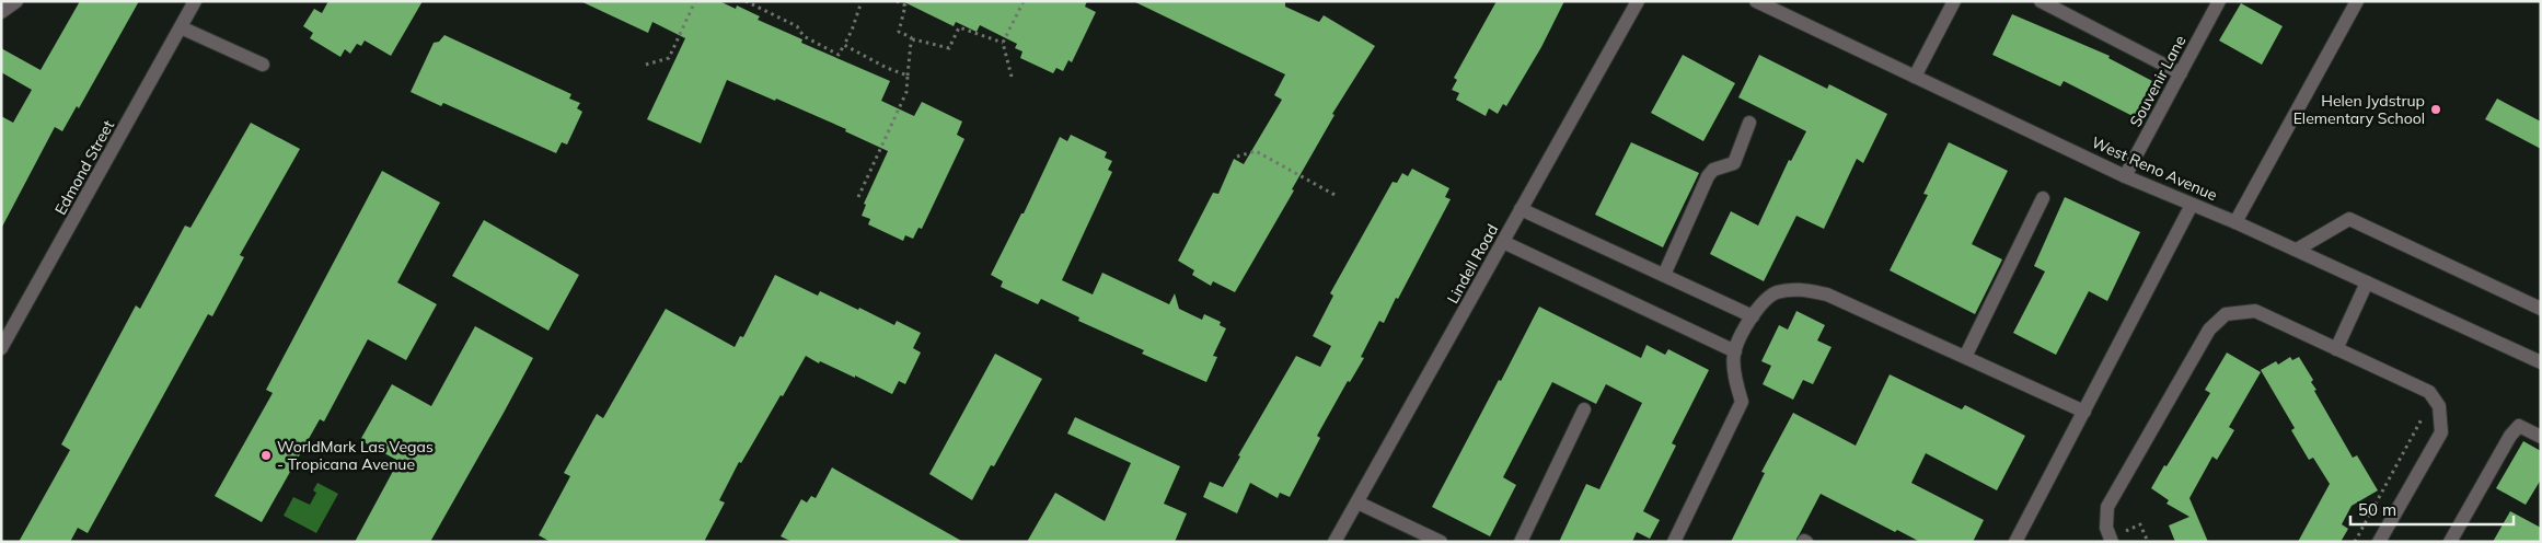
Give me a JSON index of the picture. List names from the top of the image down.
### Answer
{
  "streets": {
    "street": [
      "Souvenir Lane",
      "Edmond Street",
      "West Reno Avenue",
      "Lindell Road"
    ]
  },
  "crossings": [
    ["Souvenir Lane", "West Reno Avenue"]
  ],
  "places": ["Helen Jydstrup Elementary School", "WorldMark Las Vegas - Tropicana Avenue"],
  "scale_bar": "50 m"
}
